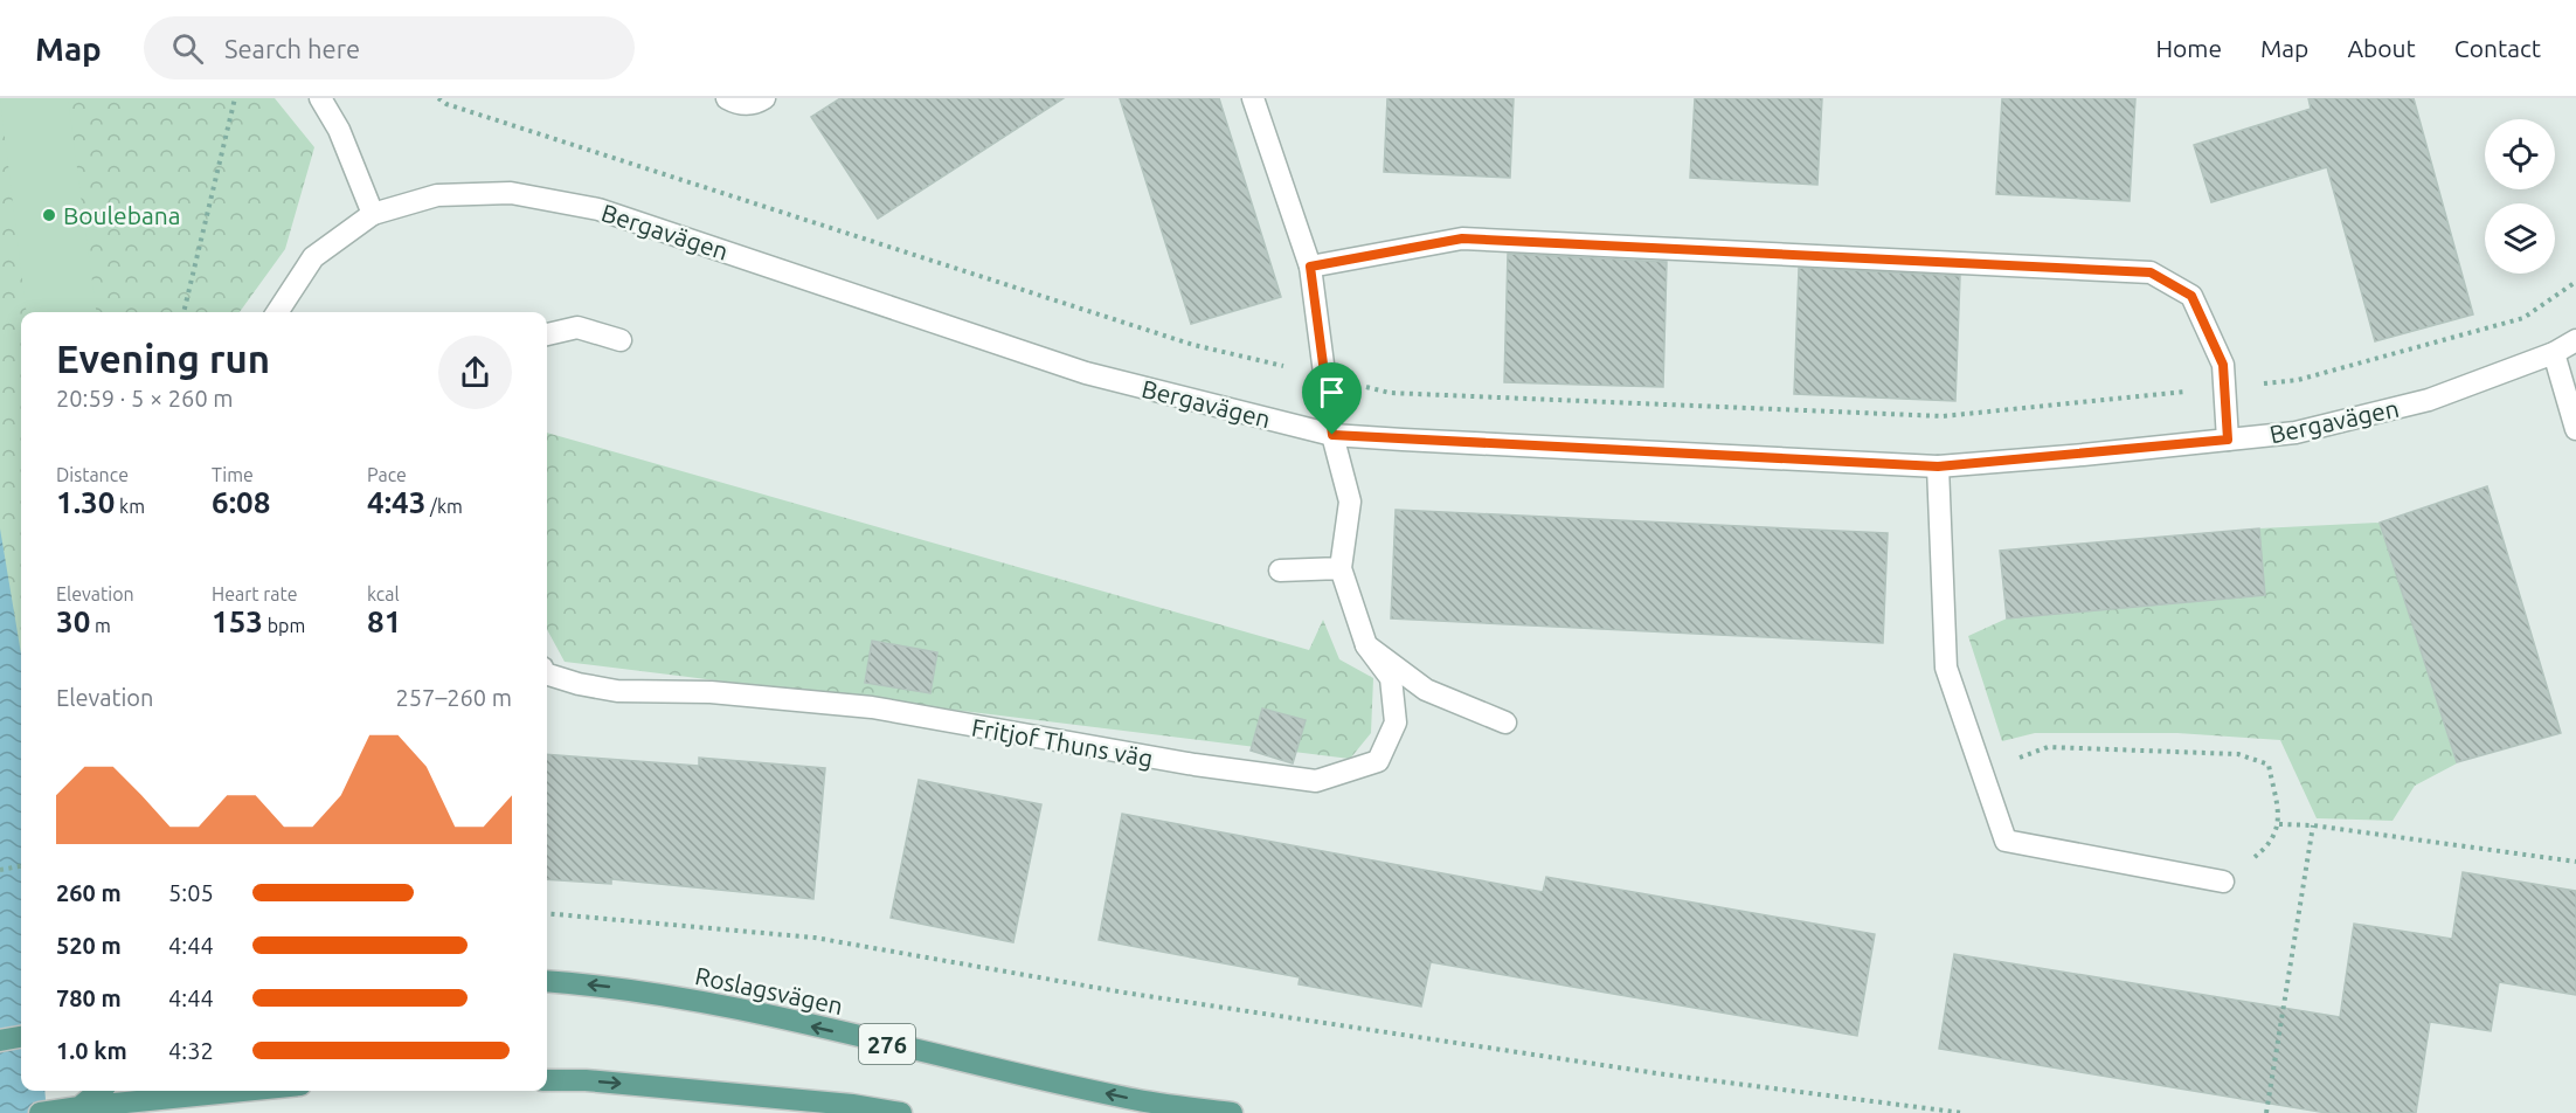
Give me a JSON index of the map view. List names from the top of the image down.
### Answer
{
  "streets": {
    "main road": ["Roslagsvägen", "276"],
    "street": ["Bergavägen", "Fritjof Thuns väg"]
  },
  "crossings": [
    ["Bergavägen", "Fritjof Thuns väg"]
  ],
  "places": ["Boulebana"],
  "page": {
    "header": "Map",
    "search": "Search here",
    "nav": [
      "Home",
      "Map",
      "About",
      "Contact"
    ],
    "heading": ["Evening run", "20:59 · 5 × 260 m"],
    "stats": [
      ["Distance", "1.30 km"],
      ["Time", "6:08"],
      ["Pace", "4:43 /km"],
      ["Elevation", "30 m"],
      ["Heart rate", "153 bpm"],
      ["kcal", "81"]
    ],
    "chart": ["Elevation", "257–260 m"],
    "list": [
      {
        "name": "260 m",
        "note": "5:05"
      },
      {
        "name": "520 m",
        "note": "4:44"
      },
      {
        "name": "780 m",
        "note": "4:44"
      },
      {
        "name": "1.0 km",
        "note": "4:32"
      }
    ]
  }
}
